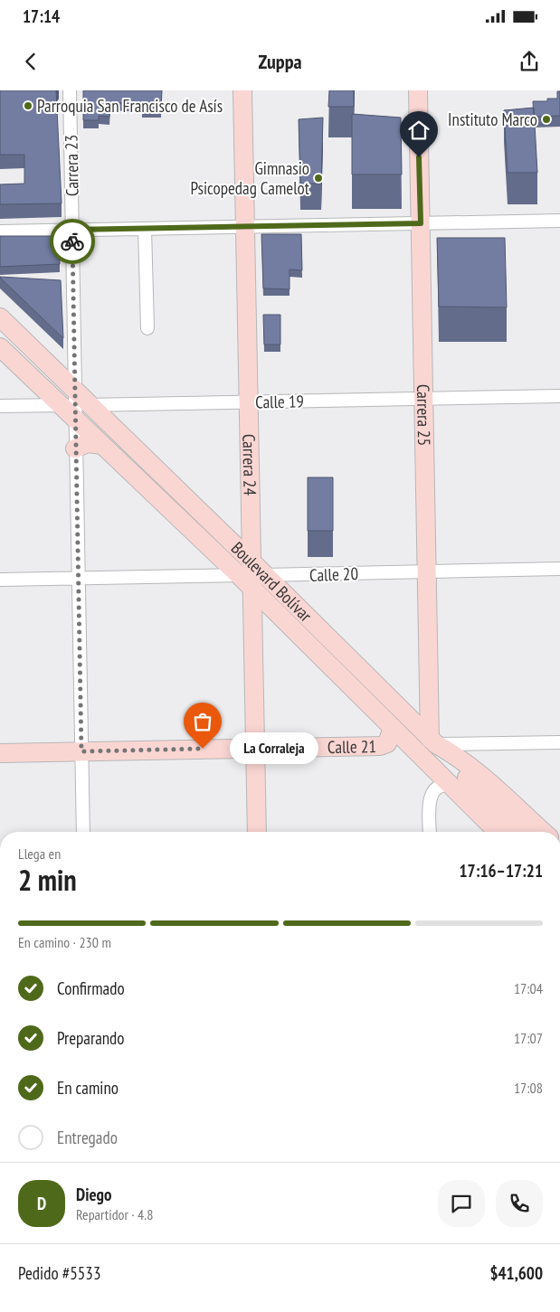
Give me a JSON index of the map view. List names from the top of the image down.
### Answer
{
  "streets": {
    "street": [
      "Carrera 23",
      "Calle 19",
      "Carrera 25",
      "Carrera 24",
      "Calle 20",
      "Boulevard Bolívar",
      "Calle 21"
    ]
  },
  "crossings": [
    ["Carrera 23", "Calle 19"],
    ["Carrera 23", "Calle 20"],
    ["Carrera 23", "Boulevard Bolívar"],
    ["Carrera 23", "Calle 21"],
    ["Calle 19", "Carrera 25"],
    ["Calle 19", "Carrera 24"],
    ["Calle 19", "Boulevard Bolívar"],
    ["Carrera 25", "Calle 20"],
    ["Carrera 25", "Boulevard Bolívar"],
    ["Carrera 24", "Calle 20"],
    ["Carrera 24", "Boulevard Bolívar"],
    ["Carrera 24", "Calle 21"],
    ["Calle 20", "Boulevard Bolívar"],
    ["Boulevard Bolívar", "Calle 21"]
  ],
  "places": [
    "Parroquia San Francisco de Asís",
    "Instituto Marco",
    "Gimnasio Psicopedag Camelot",
    "La Corraleja"
  ],
  "page": {
    "status": "17:14",
    "header": "Zuppa",
    "bubble": "La Corraleja",
    "heading": ["2 min", "Llega en", "17:16–17:21"],
    "panel": [
      "Diego",
      "Repartidor · 4.8",
      "Pedido #5533",
      "$41,600"
    ],
    "bar": "En camino · 230 m",
    "list": [
      ["Confirmado", "17:04"],
      ["Preparando", "17:07"],
      ["En camino", "17:08"],
      "Entregado"
    ],
    "round": "D"
  }
}
